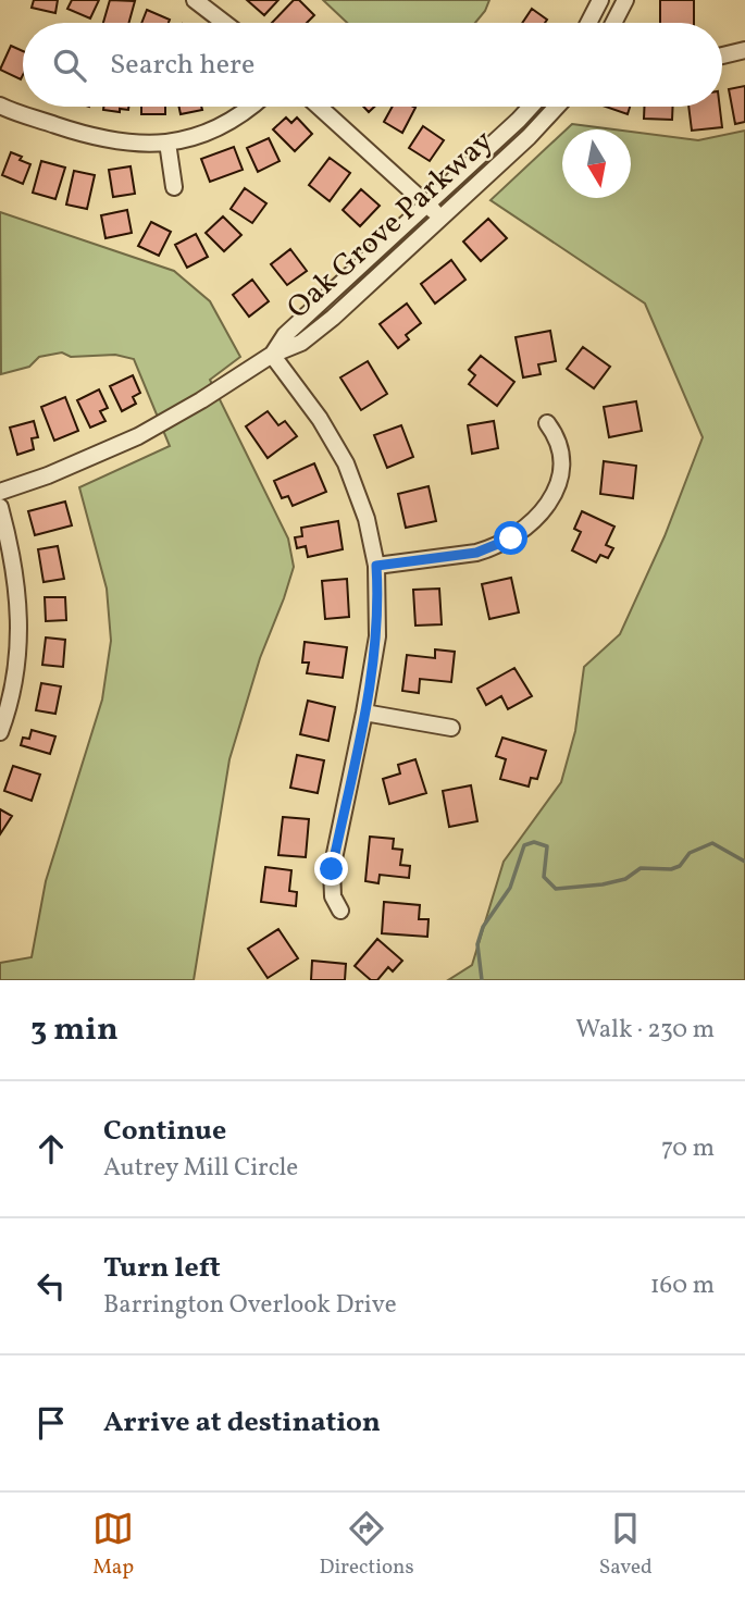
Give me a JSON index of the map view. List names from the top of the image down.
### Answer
{
  "streets": {
    "street": ["Oak Grove Parkway"]
  },
  "north": "bottom",
  "page": {
    "search": "Search here",
    "heading": ["3 min", "Walk · 230 m"],
    "list": [
      ["Continue", "Autrey Mill Circle", "70 m"],
      ["Turn left", "Barrington Overlook Drive", "160 m"],
      "Arrive at destination"
    ],
    "nav": ["Map", "Directions", "Saved"]
  }
}
